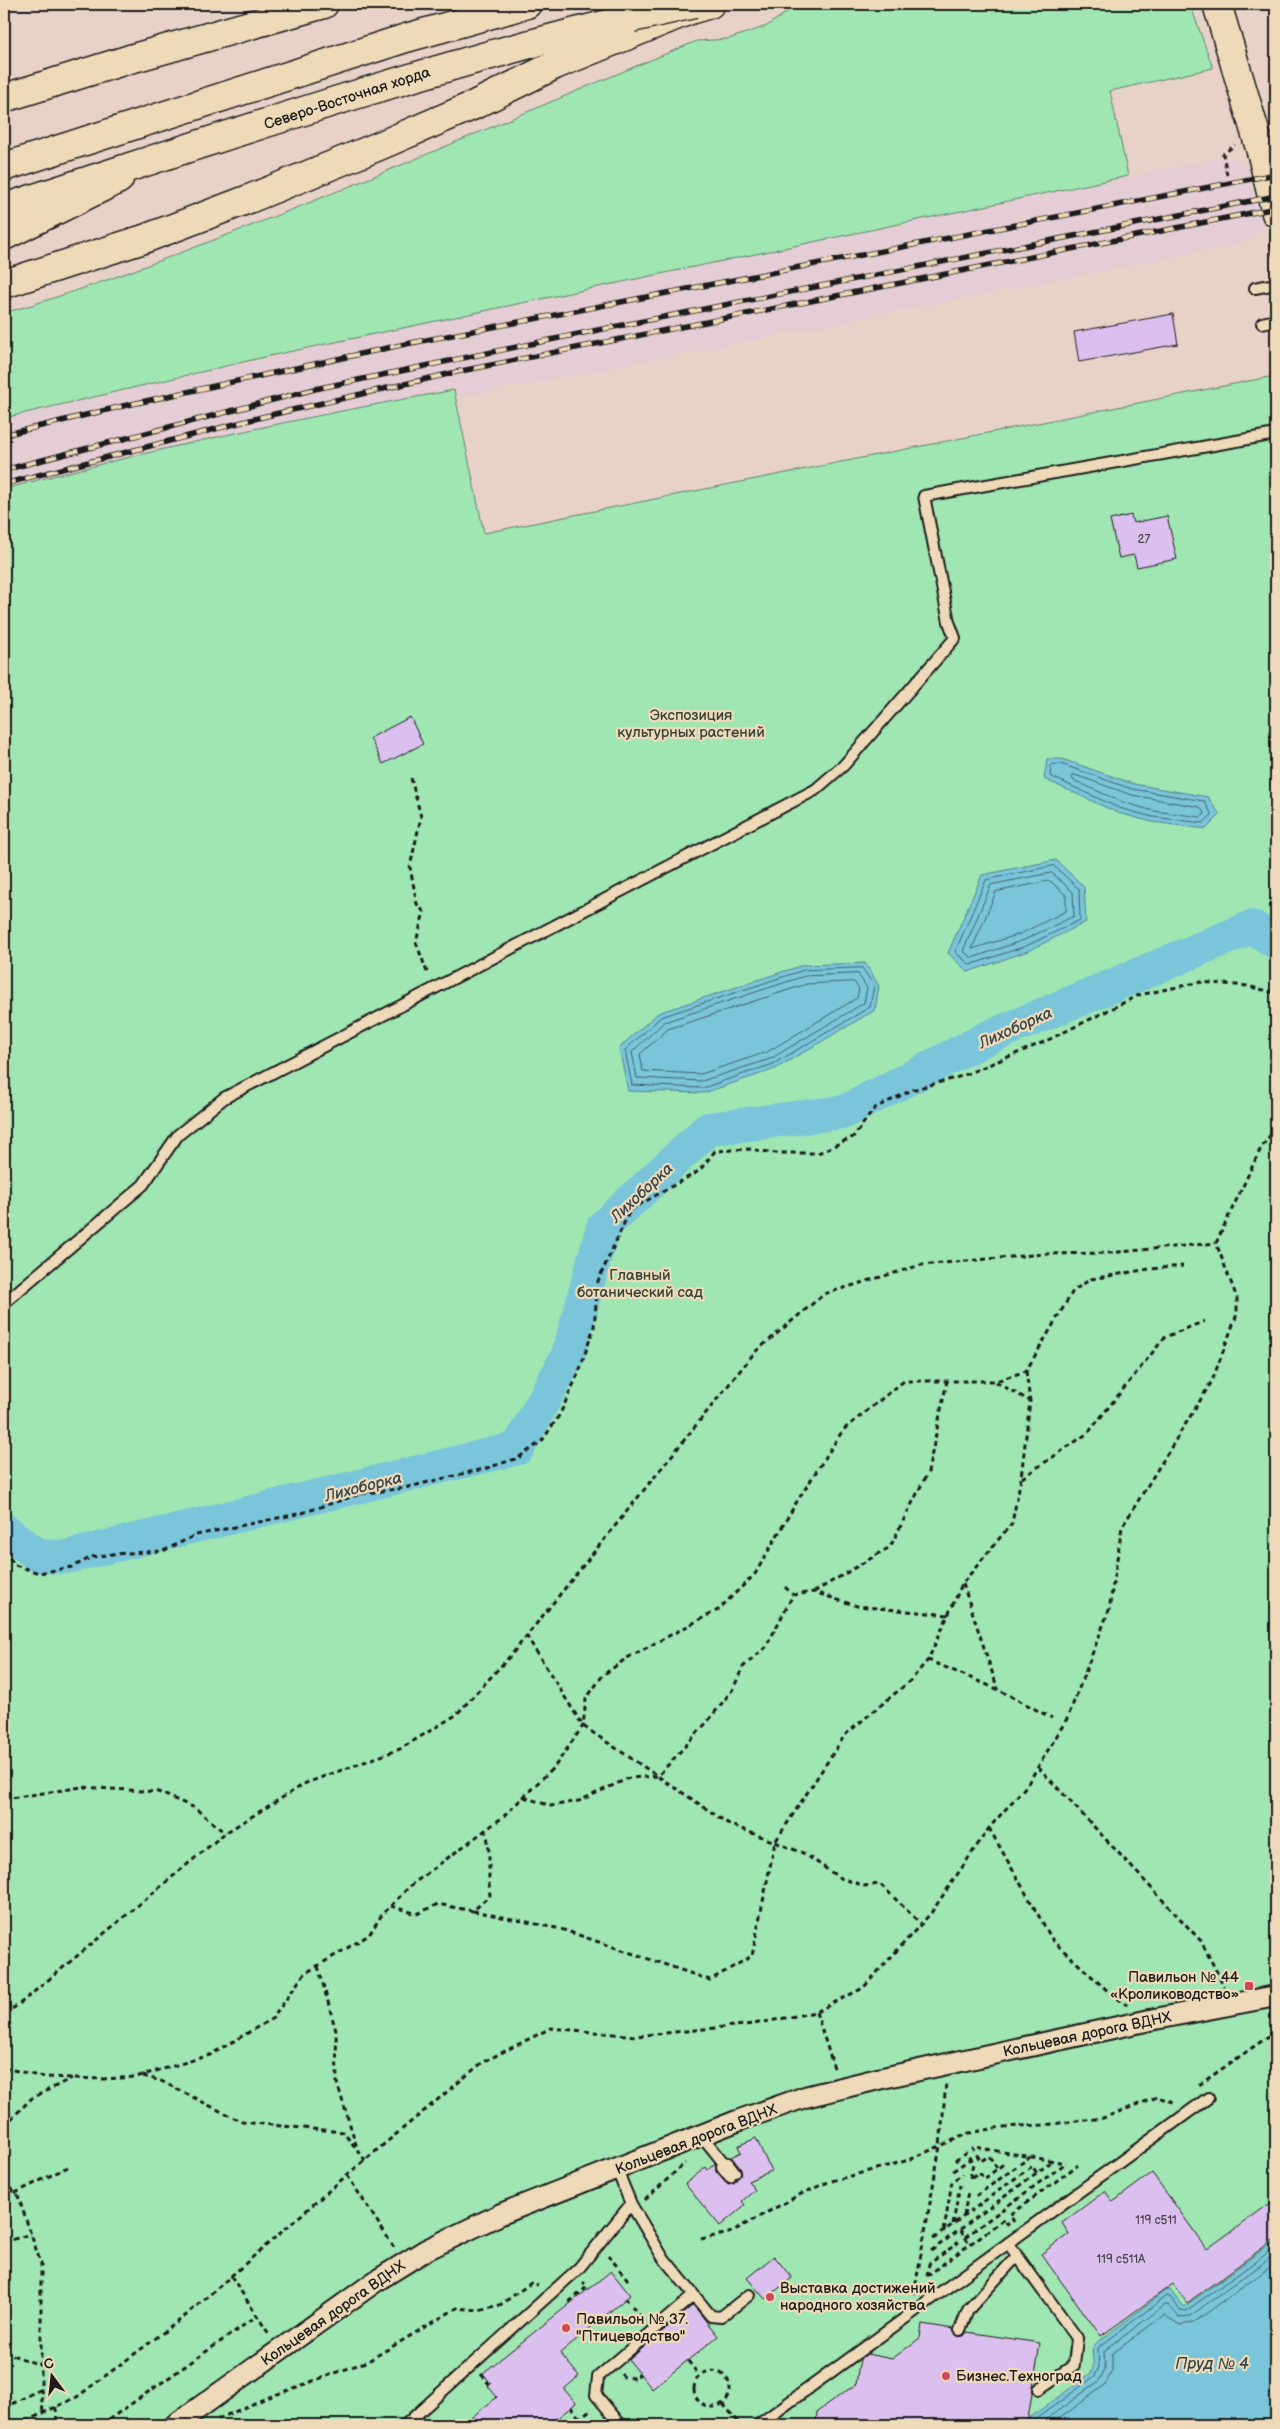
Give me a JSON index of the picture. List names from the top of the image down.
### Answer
{
  "streets": {
    "main road": ["Северо-Восточная хорда"],
    "street": ["Кольцевая дорога ВДНХ"]
  },
  "water": ["Лихоборка", "Пруд № 4"],
  "parks": ["Экспозиция культурных растений", "Главный ботанический сад"],
  "places": {
    "transit": ["Павильон № 44 «Кролиководство»"],
    "other": ["Выставка достижений народного хозяйства", "Павильон № 37. \"Птицеводство\"", "Бизнес.Техноград"]
  },
  "house_numbers": ["27", "119 с511", "119 с511А"],
  "north": "top"
}
